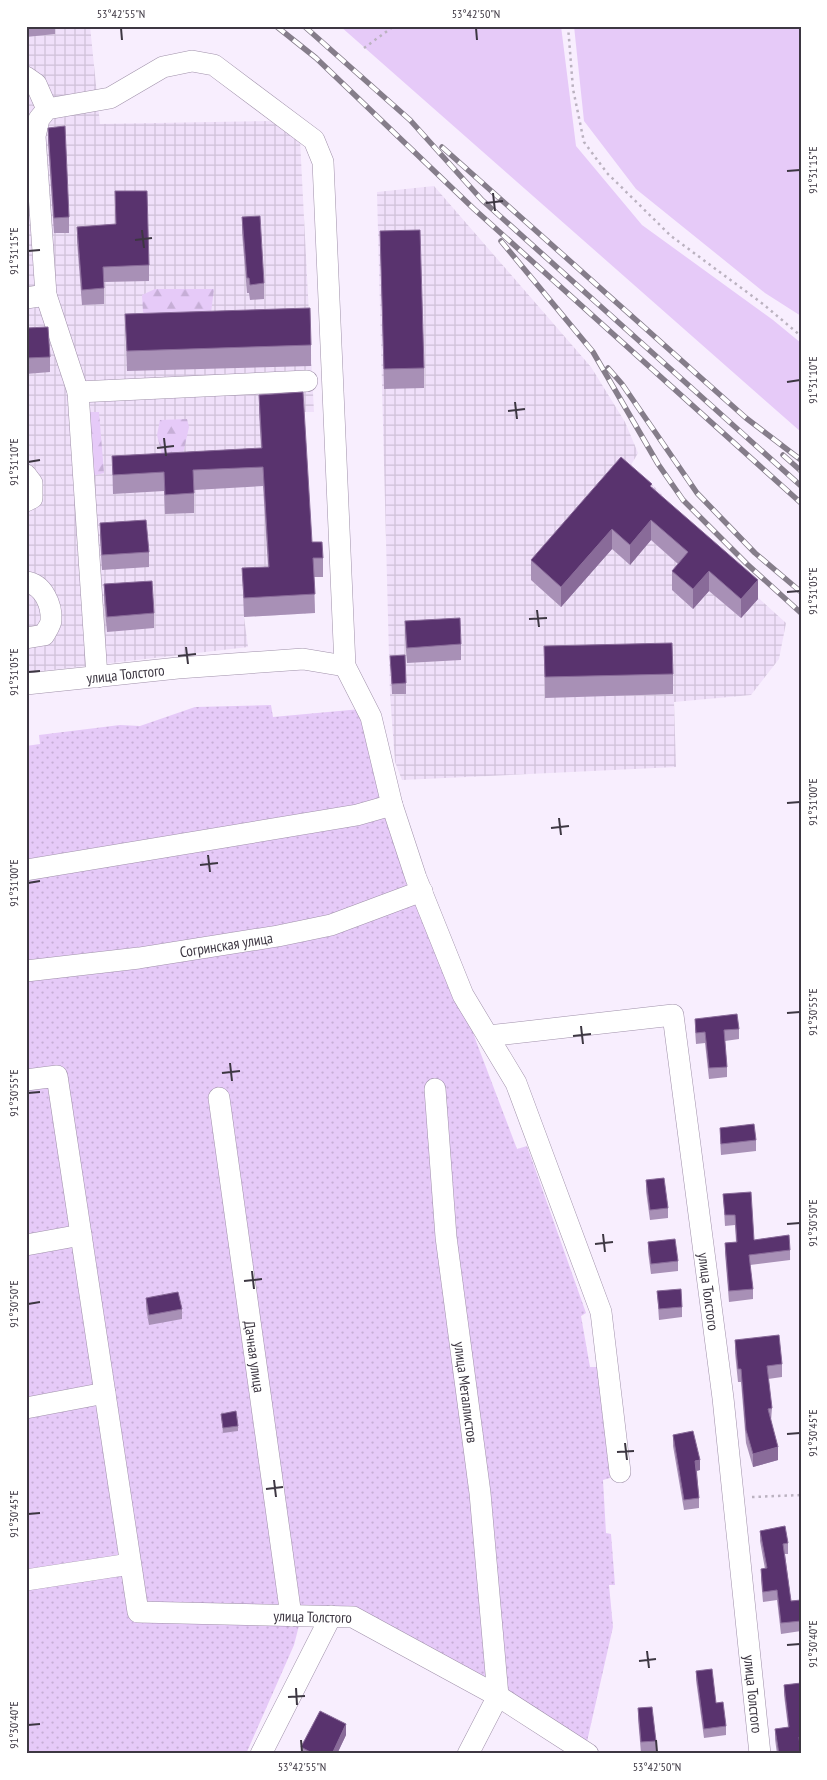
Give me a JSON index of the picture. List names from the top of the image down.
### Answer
{
  "streets": {
    "street": [
      "улица Толстого",
      "Согринская улица",
      "Дачная улица",
      "улица Металлистов"
    ]
  },
  "crossings": [
    ["улица Толстого", "Дачная улица"],
    ["улица Толстого", "улица Металлистов"]
  ],
  "coordinates": [
    "53°42'55\"N",
    "53°42'50\"N",
    "91°31'15\"E",
    "91°31'10\"E",
    "91°31'05\"E",
    "91°31'00\"E",
    "91°30'55\"E",
    "91°30'50\"E",
    "91°30'45\"E",
    "91°30'40\"E"
  ]
}
